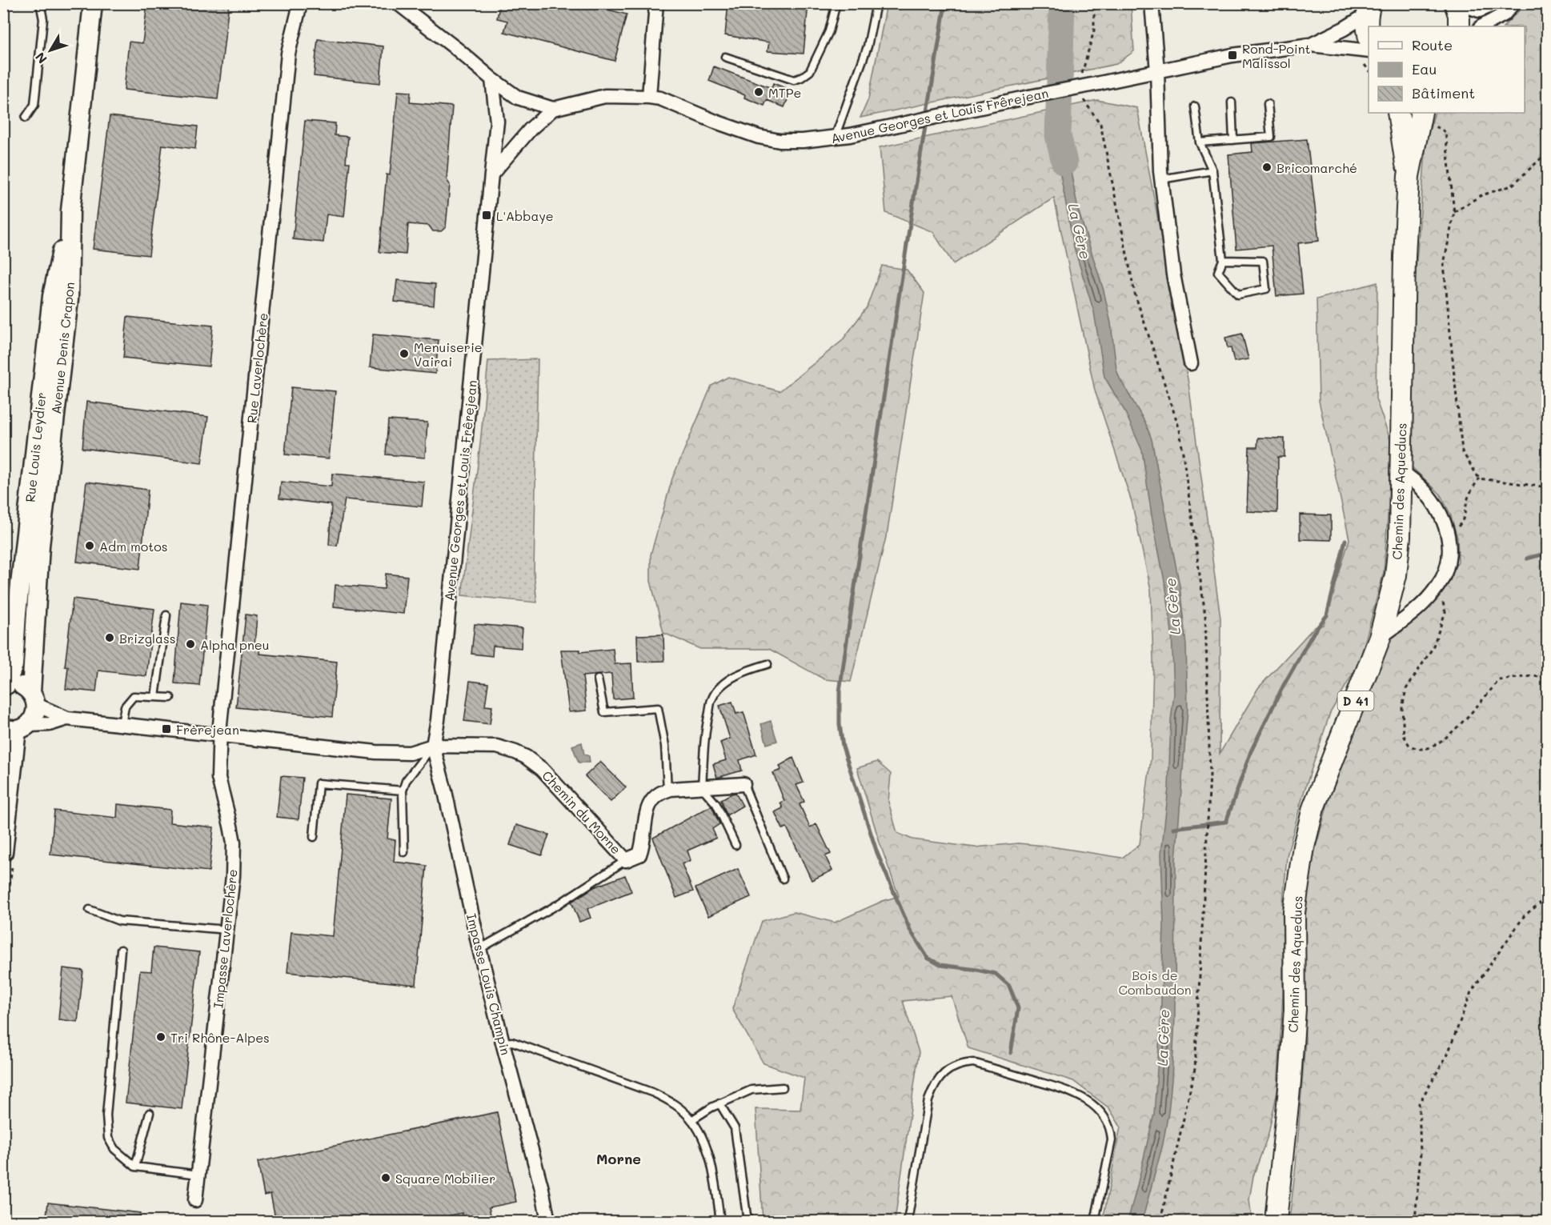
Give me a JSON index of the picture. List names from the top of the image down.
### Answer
{
  "streets": {
    "main road": [
      "Avenue Denis Crapon",
      "Rue Louis Leydier",
      "Chemin des Aqueducs",
      "D 41"
    ],
    "street": [
      "Avenue Georges et Louis Frêrejean",
      "Rue Laverlochère",
      "Chemin du Morne",
      "Impasse Laverlochère",
      "Impasse Louis Champin"
    ]
  },
  "crossings": [
    ["Avenue Georges et Louis Frêrejean", "Chemin du Morne"],
    ["Avenue Georges et Louis Frêrejean", "Impasse Louis Champin"],
    ["Avenue Denis Crapon", "Rue Louis Leydier"],
    ["Rue Laverlochère", "Impasse Laverlochère"],
    ["Chemin du Morne", "Impasse Louis Champin"]
  ],
  "districts": ["Morne"],
  "water": ["La Gère"],
  "parks": ["Bois de Combaudon"],
  "places": {
    "transit": ["Rond-Point Malissol", "L'Abbaye", "Frèrejean"],
    "other": [
      "MTPe",
      "Bricomarché",
      "Menuiserie Vairai",
      "Adm motos",
      "Brizglass",
      "Alpha pneu",
      "Tri Rhône-Alpes",
      "Square Mobilier"
    ]
  },
  "legend": ["Route", "Eau", "Bâtiment"],
  "north": "bottom left"
}
